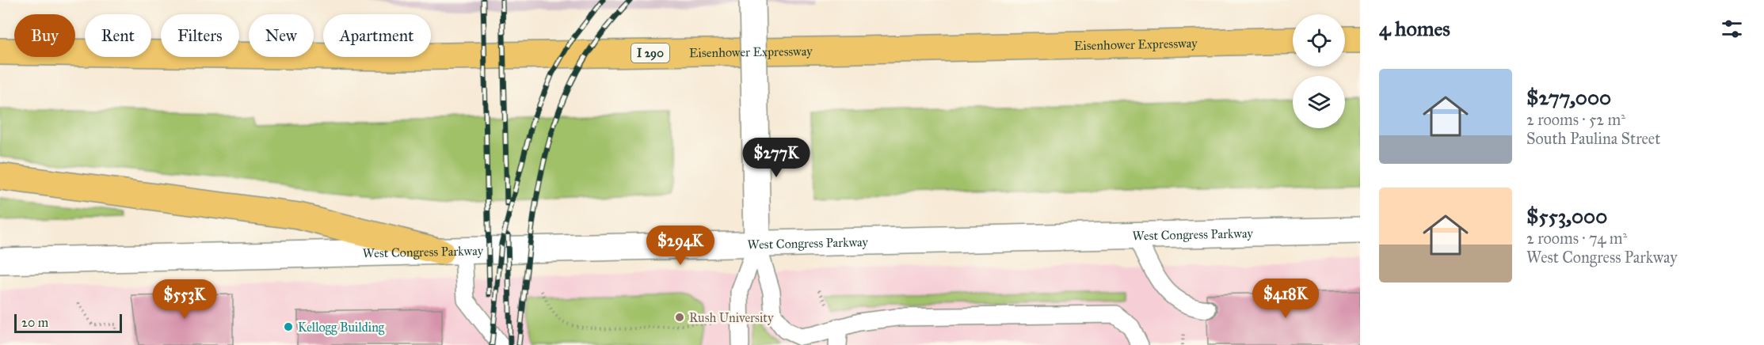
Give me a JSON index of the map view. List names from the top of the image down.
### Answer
{
  "streets": {
    "highway": ["Eisenhower Expressway", "I 290"],
    "street": ["West Congress Parkway"]
  },
  "places": ["Rush University", "Kellogg Building"],
  "scale_bar": "20 m",
  "page": {
    "heading": "4 homes",
    "chip": [
      "Buy",
      "Rent",
      "Filters",
      "New",
      "Apartment"
    ],
    "list": [
      {
        "name": "$277,000",
        "note": "2 rooms · 52 m² · South Paulina Street"
      },
      {
        "name": "$553,000",
        "note": "2 rooms · 74 m² · West Congress Parkway"
      }
    ],
    "price": [
      "$277K",
      "$294K",
      "$418K",
      "$553K"
    ],
    "scale": "20 m"
  }
}
